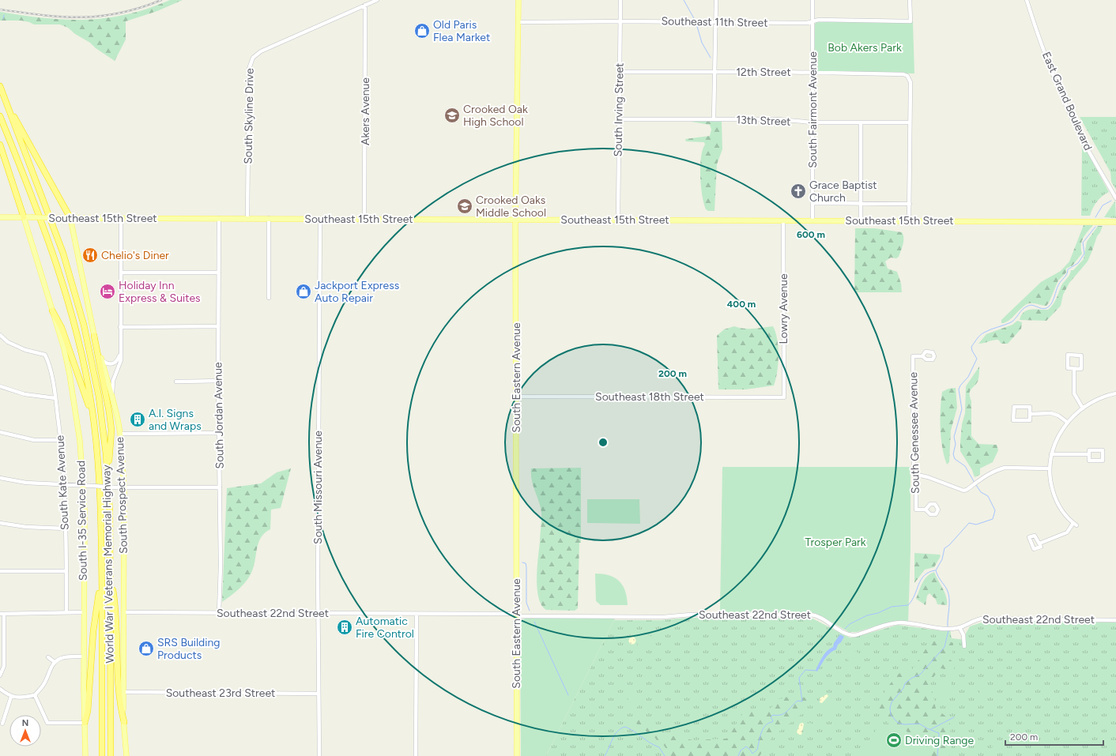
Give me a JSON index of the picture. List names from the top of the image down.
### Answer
{
  "streets": {
    "highway": ["World War I Veterans Memorial Highway"],
    "main road": [
      "Southeast 15th Street",
      "South Eastern Avenue",
      "South Prospect Avenue",
      "South I-35 Service Road"
    ],
    "street": [
      "Southeast 11th Street",
      "12th Street",
      "East Grand Boulevard",
      "South Irving Street",
      "South Fairmont Avenue",
      "Akers Avenue",
      "South Skyline Drive",
      "13th Street",
      "Lowry Avenue",
      "Southeast 18th Street",
      "South Jordan Avenue",
      "South Genessee Avenue",
      "South Kate Avenue",
      "South Missouri Avenue",
      "Southeast 22nd Street",
      "Southeast 23rd Street"
    ]
  },
  "crossings": [
    ["Southeast 11th Street", "South Irving Street"],
    ["Southeast 11th Street", "South Fairmont Avenue"],
    ["Southeast 11th Street", "South Eastern Avenue"],
    ["12th Street", "South Irving Street"],
    ["12th Street", "South Fairmont Avenue"],
    ["12th Street", "13th Street"],
    ["South Irving Street", "13th Street"],
    ["South Irving Street", "Southeast 15th Street"],
    ["South Fairmont Avenue", "13th Street"],
    ["South Fairmont Avenue", "Southeast 15th Street"],
    ["Akers Avenue", "South Skyline Drive"],
    ["Akers Avenue", "Southeast 15th Street"],
    ["South Skyline Drive", "Southeast 15th Street"],
    ["Southeast 15th Street", "Lowry Avenue"],
    ["Southeast 15th Street", "South Eastern Avenue"],
    ["Southeast 15th Street", "South Jordan Avenue"],
    ["Southeast 15th Street", "South Missouri Avenue"],
    ["Southeast 15th Street", "South Prospect Avenue"],
    ["Southeast 15th Street", "South I-35 Service Road"],
    ["Lowry Avenue", "Southeast 18th Street"],
    ["South Eastern Avenue", "Southeast 18th Street"],
    ["South Eastern Avenue", "Southeast 22nd Street"],
    ["South Jordan Avenue", "Southeast 22nd Street"],
    ["South Missouri Avenue", "Southeast 22nd Street"],
    ["South Missouri Avenue", "Southeast 23rd Street"],
    ["South Prospect Avenue", "Southeast 22nd Street"],
    ["South Prospect Avenue", "Southeast 23rd Street"]
  ],
  "parks": ["Bob Akers Park", "Trosper Park"],
  "places": {
    "shop": ["Old Paris Flea Market", "Jackport Express Auto Repair", "SRS Building Products"],
    "school or university": ["Crooked Oak High School", "Crooked Oaks Middle School"],
    "church": ["Grace Baptist Church"],
    "restaurant": ["Chelio's Diner"],
    "hotel": ["Holiday Inn Express & Suites"],
    "building": ["A.I. Signs and Wraps", "Automatic Fire Control"],
    "sports": ["Driving Range"]
  },
  "scale_bar": "200 m",
  "north": "top",
  "rings": ["600 m", "400 m", "200 m"]
}
